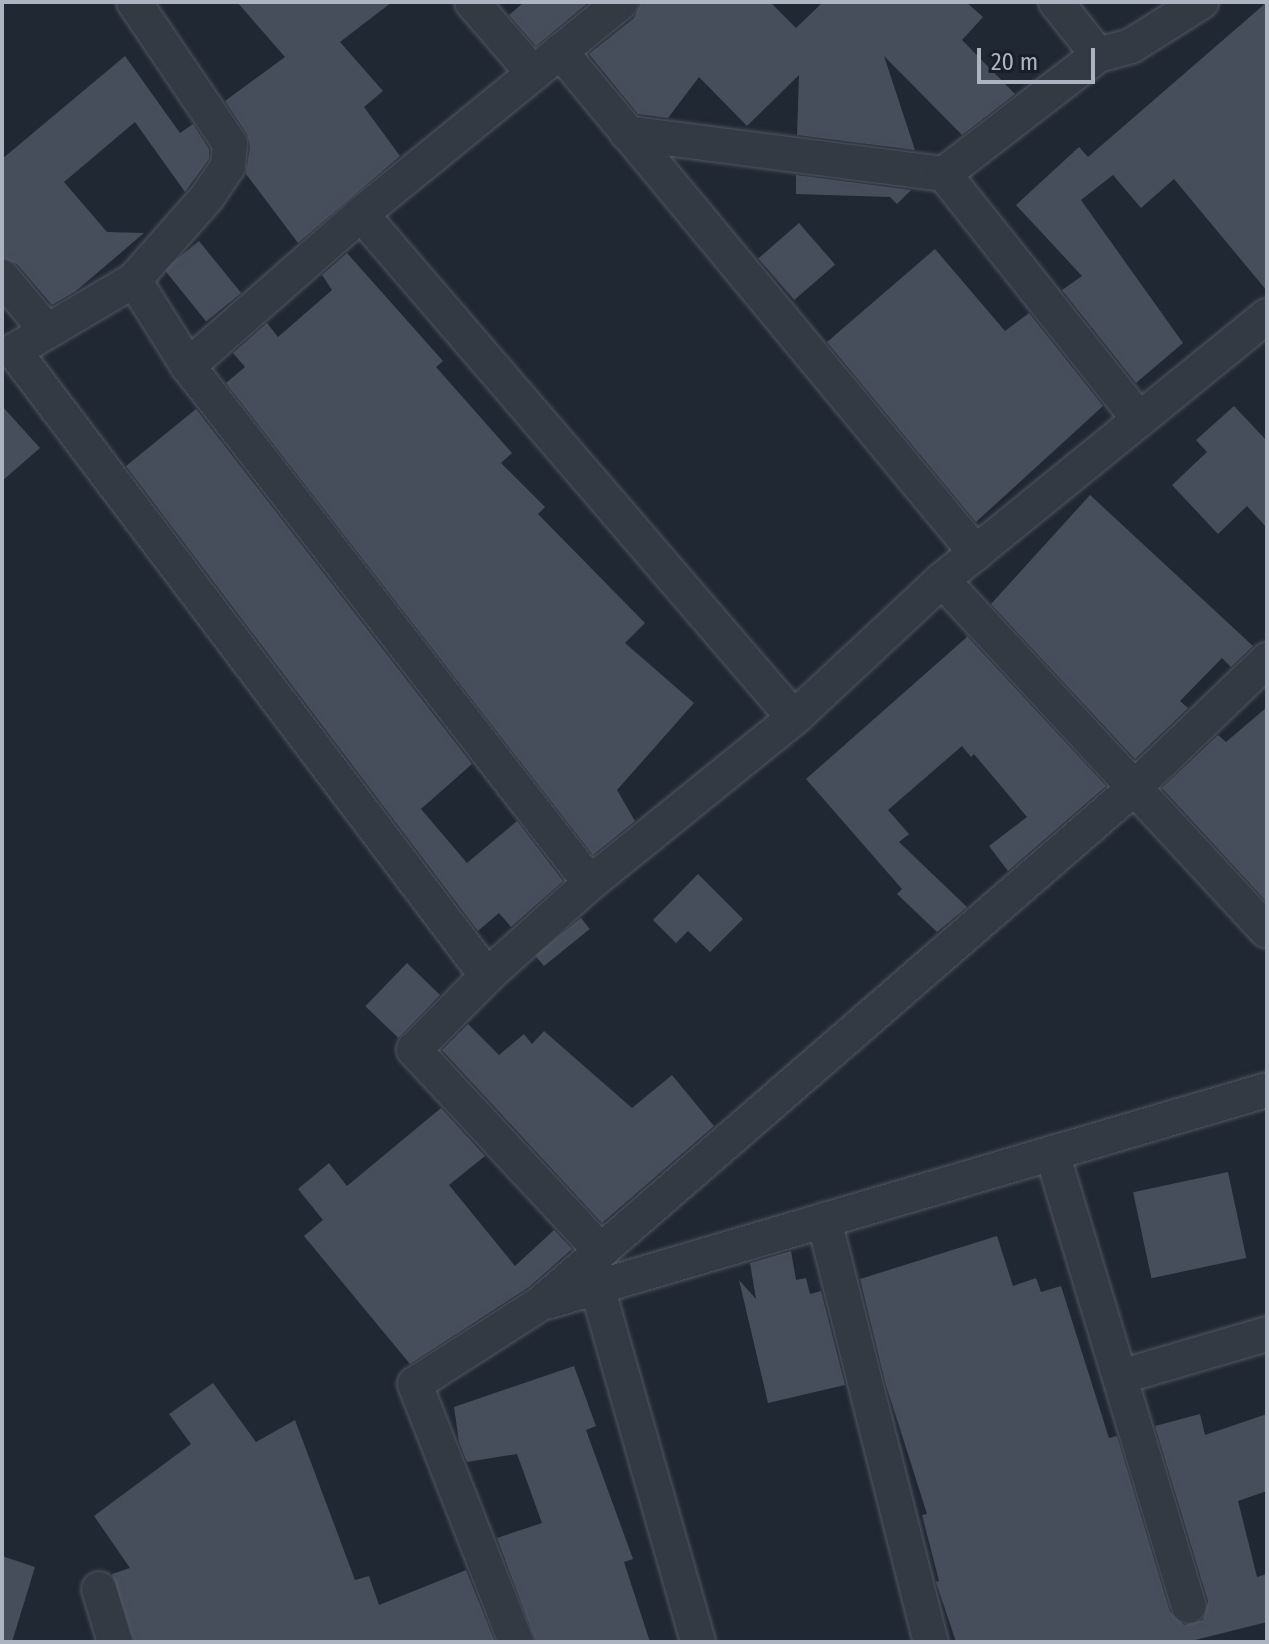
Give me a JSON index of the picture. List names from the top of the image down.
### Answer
{
  "scale_bar": "20 m"
}
